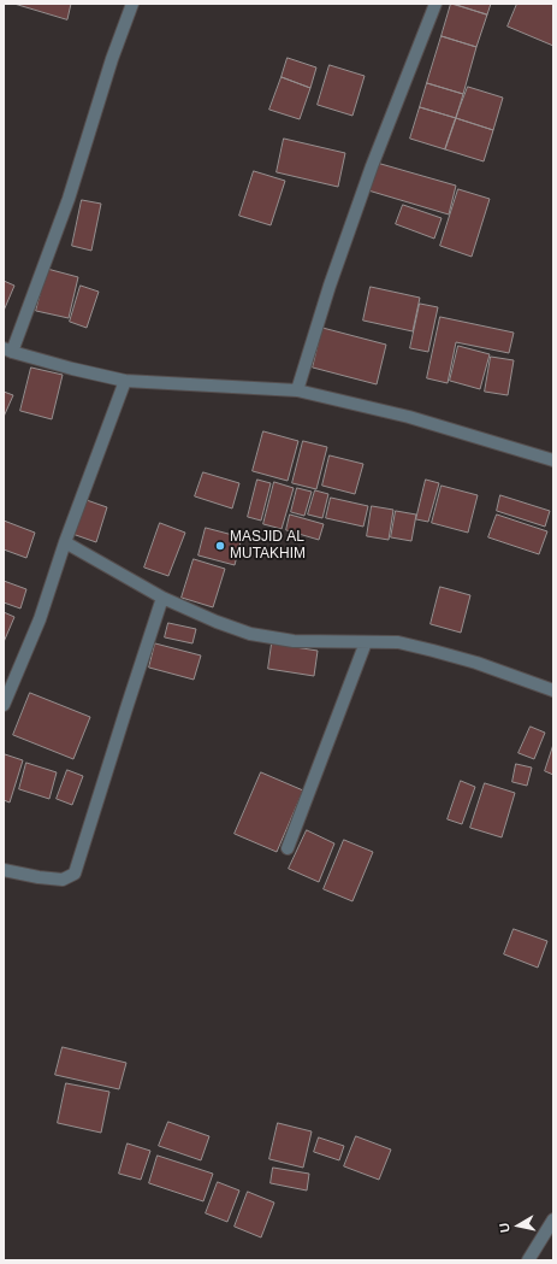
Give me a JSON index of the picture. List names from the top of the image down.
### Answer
{
  "places": ["MASJID AL MUTAKHIM"],
  "north": "left"
}
